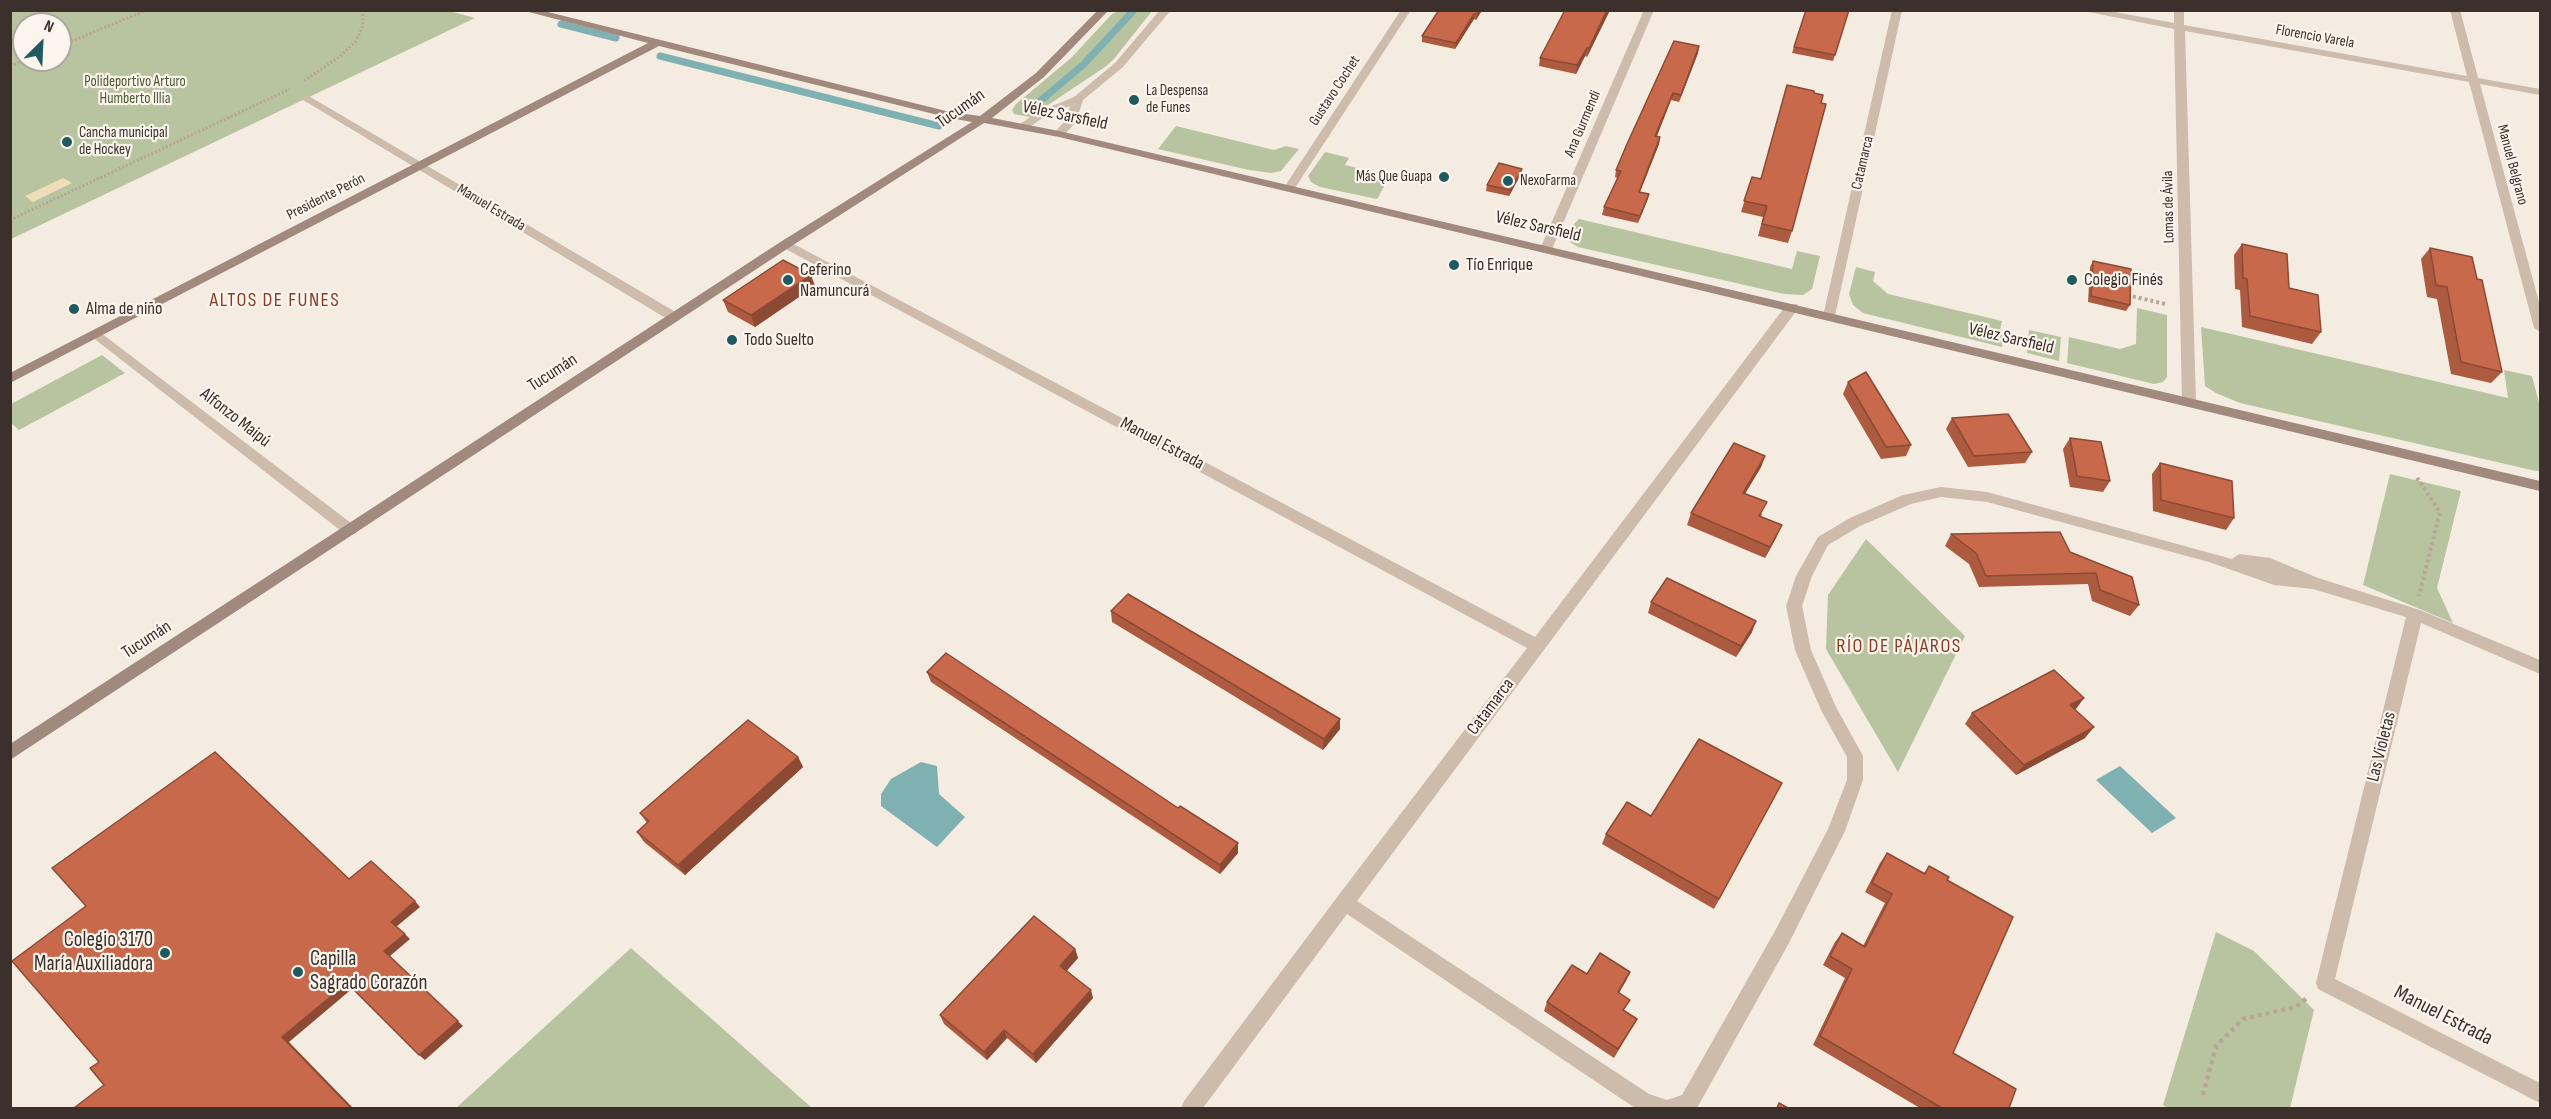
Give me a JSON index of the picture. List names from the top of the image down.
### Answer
{
  "streets": {
    "main road": ["Tucumán", "Vélez Sarsfield", "Presidente Perón"],
    "street": [
      "Florencio Varela",
      "Gustavo Cochet",
      "Ana Gurmendi",
      "Catamarca",
      "Manuel Belgrano",
      "Lomas de Ávila",
      "Manuel Estrada",
      "Alfonzo Maipú",
      "Las Violetas"
    ]
  },
  "crossings": [
    ["Florencio Varela", "Manuel Belgrano"],
    ["Florencio Varela", "Lomas de Ávila"],
    ["Gustavo Cochet", "Vélez Sarsfield"],
    ["Tucumán", "Vélez Sarsfield"],
    ["Tucumán", "Manuel Estrada"],
    ["Tucumán", "Alfonzo Maipú"],
    ["Vélez Sarsfield", "Ana Gurmendi"],
    ["Vélez Sarsfield", "Catamarca"],
    ["Vélez Sarsfield", "Presidente Perón"],
    ["Vélez Sarsfield", "Lomas de Ávila"],
    ["Catamarca", "Manuel Estrada"],
    ["Presidente Perón", "Manuel Estrada"],
    ["Presidente Perón", "Alfonzo Maipú"],
    ["Manuel Estrada", "Las Violetas"]
  ],
  "districts": ["ALTOS DE FUNES", "RÍO DE PÁJAROS"],
  "parks": ["Polideportivo Arturo Humberto Illia"],
  "places": [
    "La Despensa de Funes",
    "Cancha municipal de Hockey",
    "Más Que Guapa",
    "NexoFarma",
    "Tío Enrique",
    "Ceferino Namuncurá",
    "Colegio Finés",
    "Alma de niño",
    "Todo Suelto",
    "Colegio 3170 María Auxiliadora",
    "Capilla Sagrado Corazón"
  ],
  "north": "top right"
}
